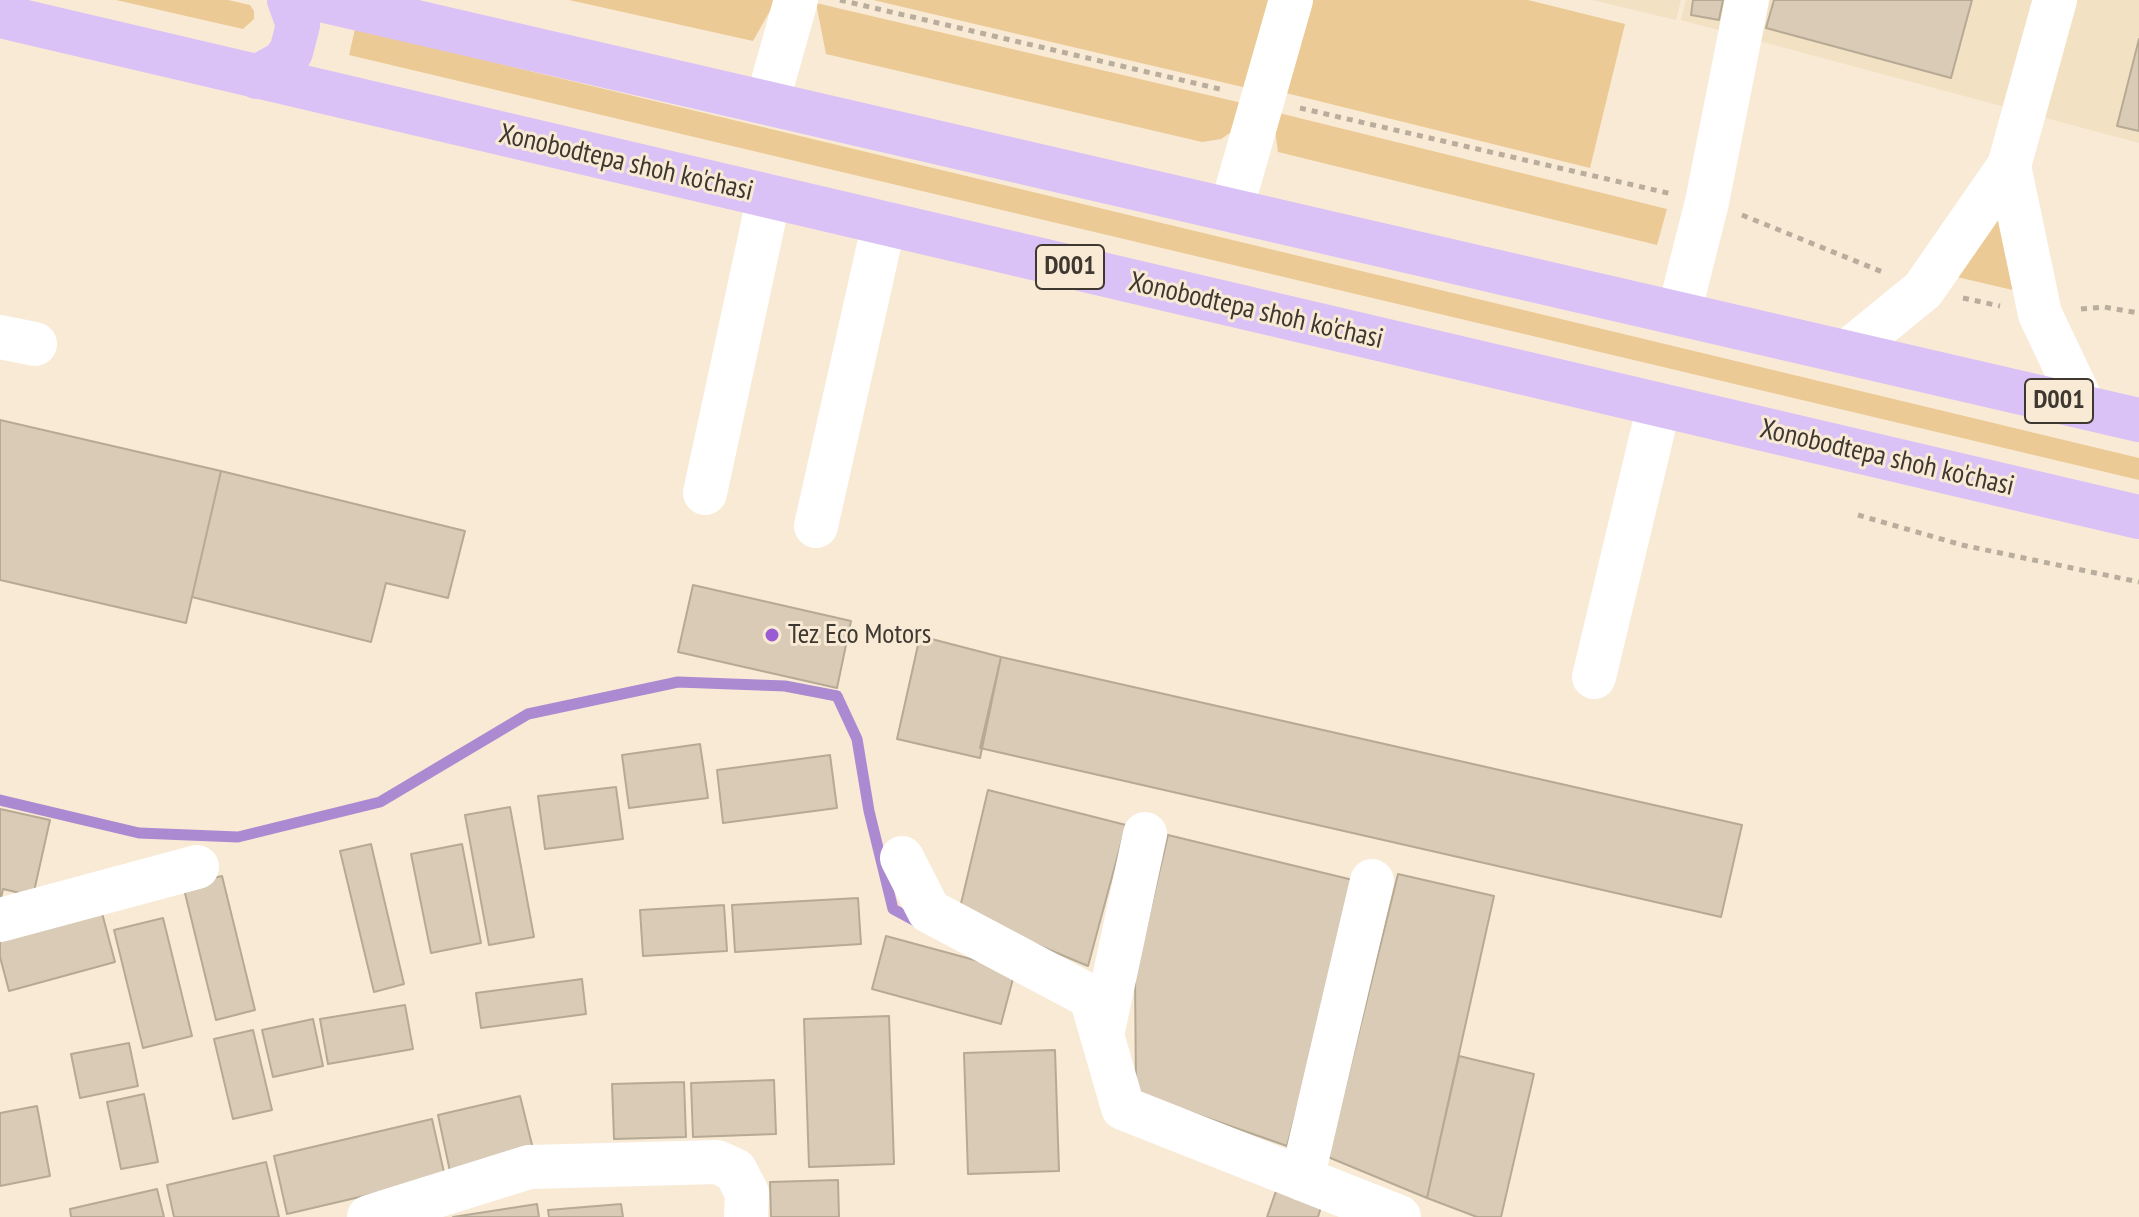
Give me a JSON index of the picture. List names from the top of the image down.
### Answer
{
  "streets": {
    "highway": ["Xonobodtepa shoh ko'chasi", "D001"]
  },
  "places": ["Tez Eco Motors"]
}
